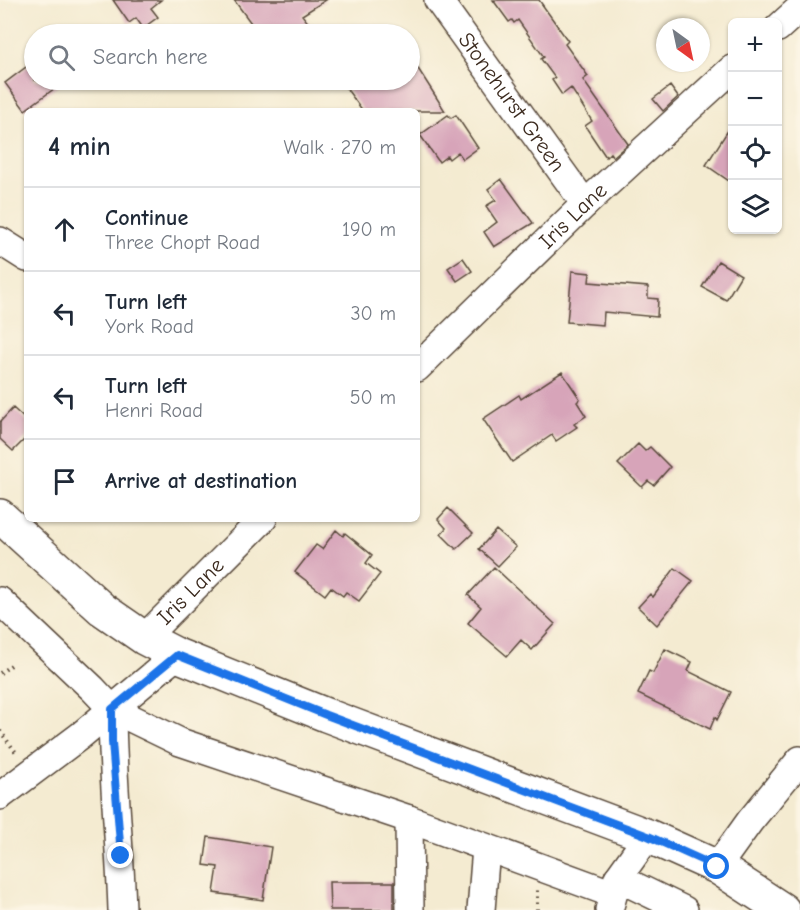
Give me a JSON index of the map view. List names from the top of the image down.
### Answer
{
  "streets": {
    "street": ["Stonehurst Green", "Iris Lane"]
  },
  "crossings": [
    ["Stonehurst Green", "Iris Lane"]
  ],
  "north": "bottom right",
  "page": {
    "map_buttons": ["+", "−"],
    "search": "Search here",
    "heading": ["4 min", "Walk · 270 m"],
    "list": [
      ["Continue", "Three Chopt Road", "190 m"],
      ["Turn left", "York Road", "30 m"],
      ["Turn left", "Henri Road", "50 m"],
      "Arrive at destination"
    ]
  }
}
